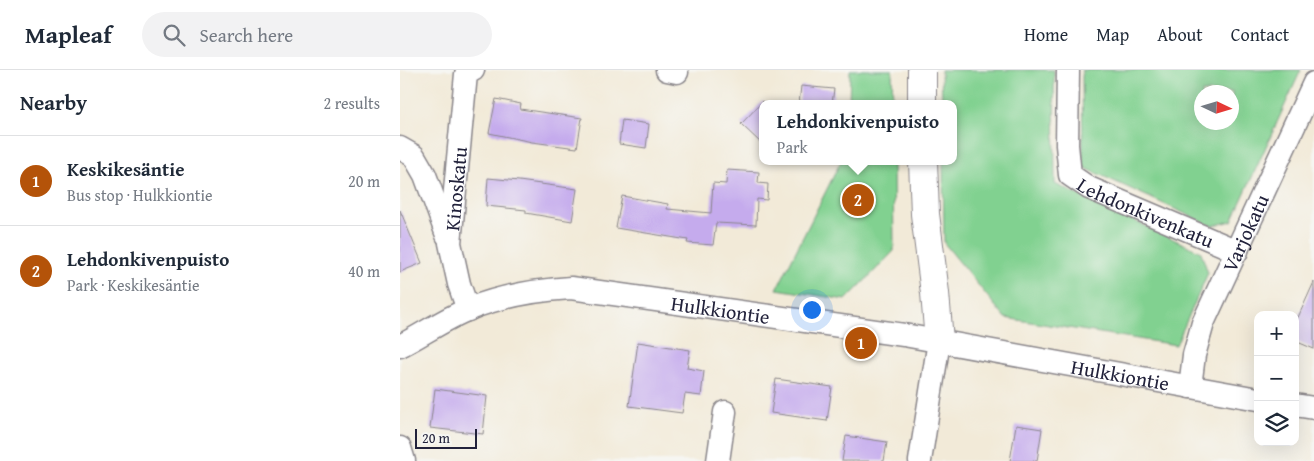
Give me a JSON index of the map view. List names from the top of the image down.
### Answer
{
  "streets": {
    "street": [
      "Kinoskatu",
      "Lehdonkivenkatu",
      "Varjokatu",
      "Hulkkiontie"
    ]
  },
  "crossings": [
    ["Kinoskatu", "Hulkkiontie"],
    ["Lehdonkivenkatu", "Varjokatu"],
    ["Varjokatu", "Hulkkiontie"]
  ],
  "scale_bar": "20 m",
  "north": "right",
  "page": {
    "header": "Mapleaf",
    "search": "Search here",
    "nav": [
      "Home",
      "Map",
      "About",
      "Contact"
    ],
    "heading": ["Nearby", "2 results"],
    "popup": ["Lehdonkivenpuisto", "Park"],
    "list": [
      {
        "mark": "1",
        "name": "Keskikesäntie",
        "note": "Bus stop · Hulkkiontie",
        "value": "20 m"
      },
      {
        "mark": "2",
        "name": "Lehdonkivenpuisto",
        "note": "Park · Keskikesäntie",
        "value": "40 m"
      }
    ],
    "pins": ["2", "1"],
    "map_buttons": ["+", "−"],
    "scale": "20 m"
  }
}
